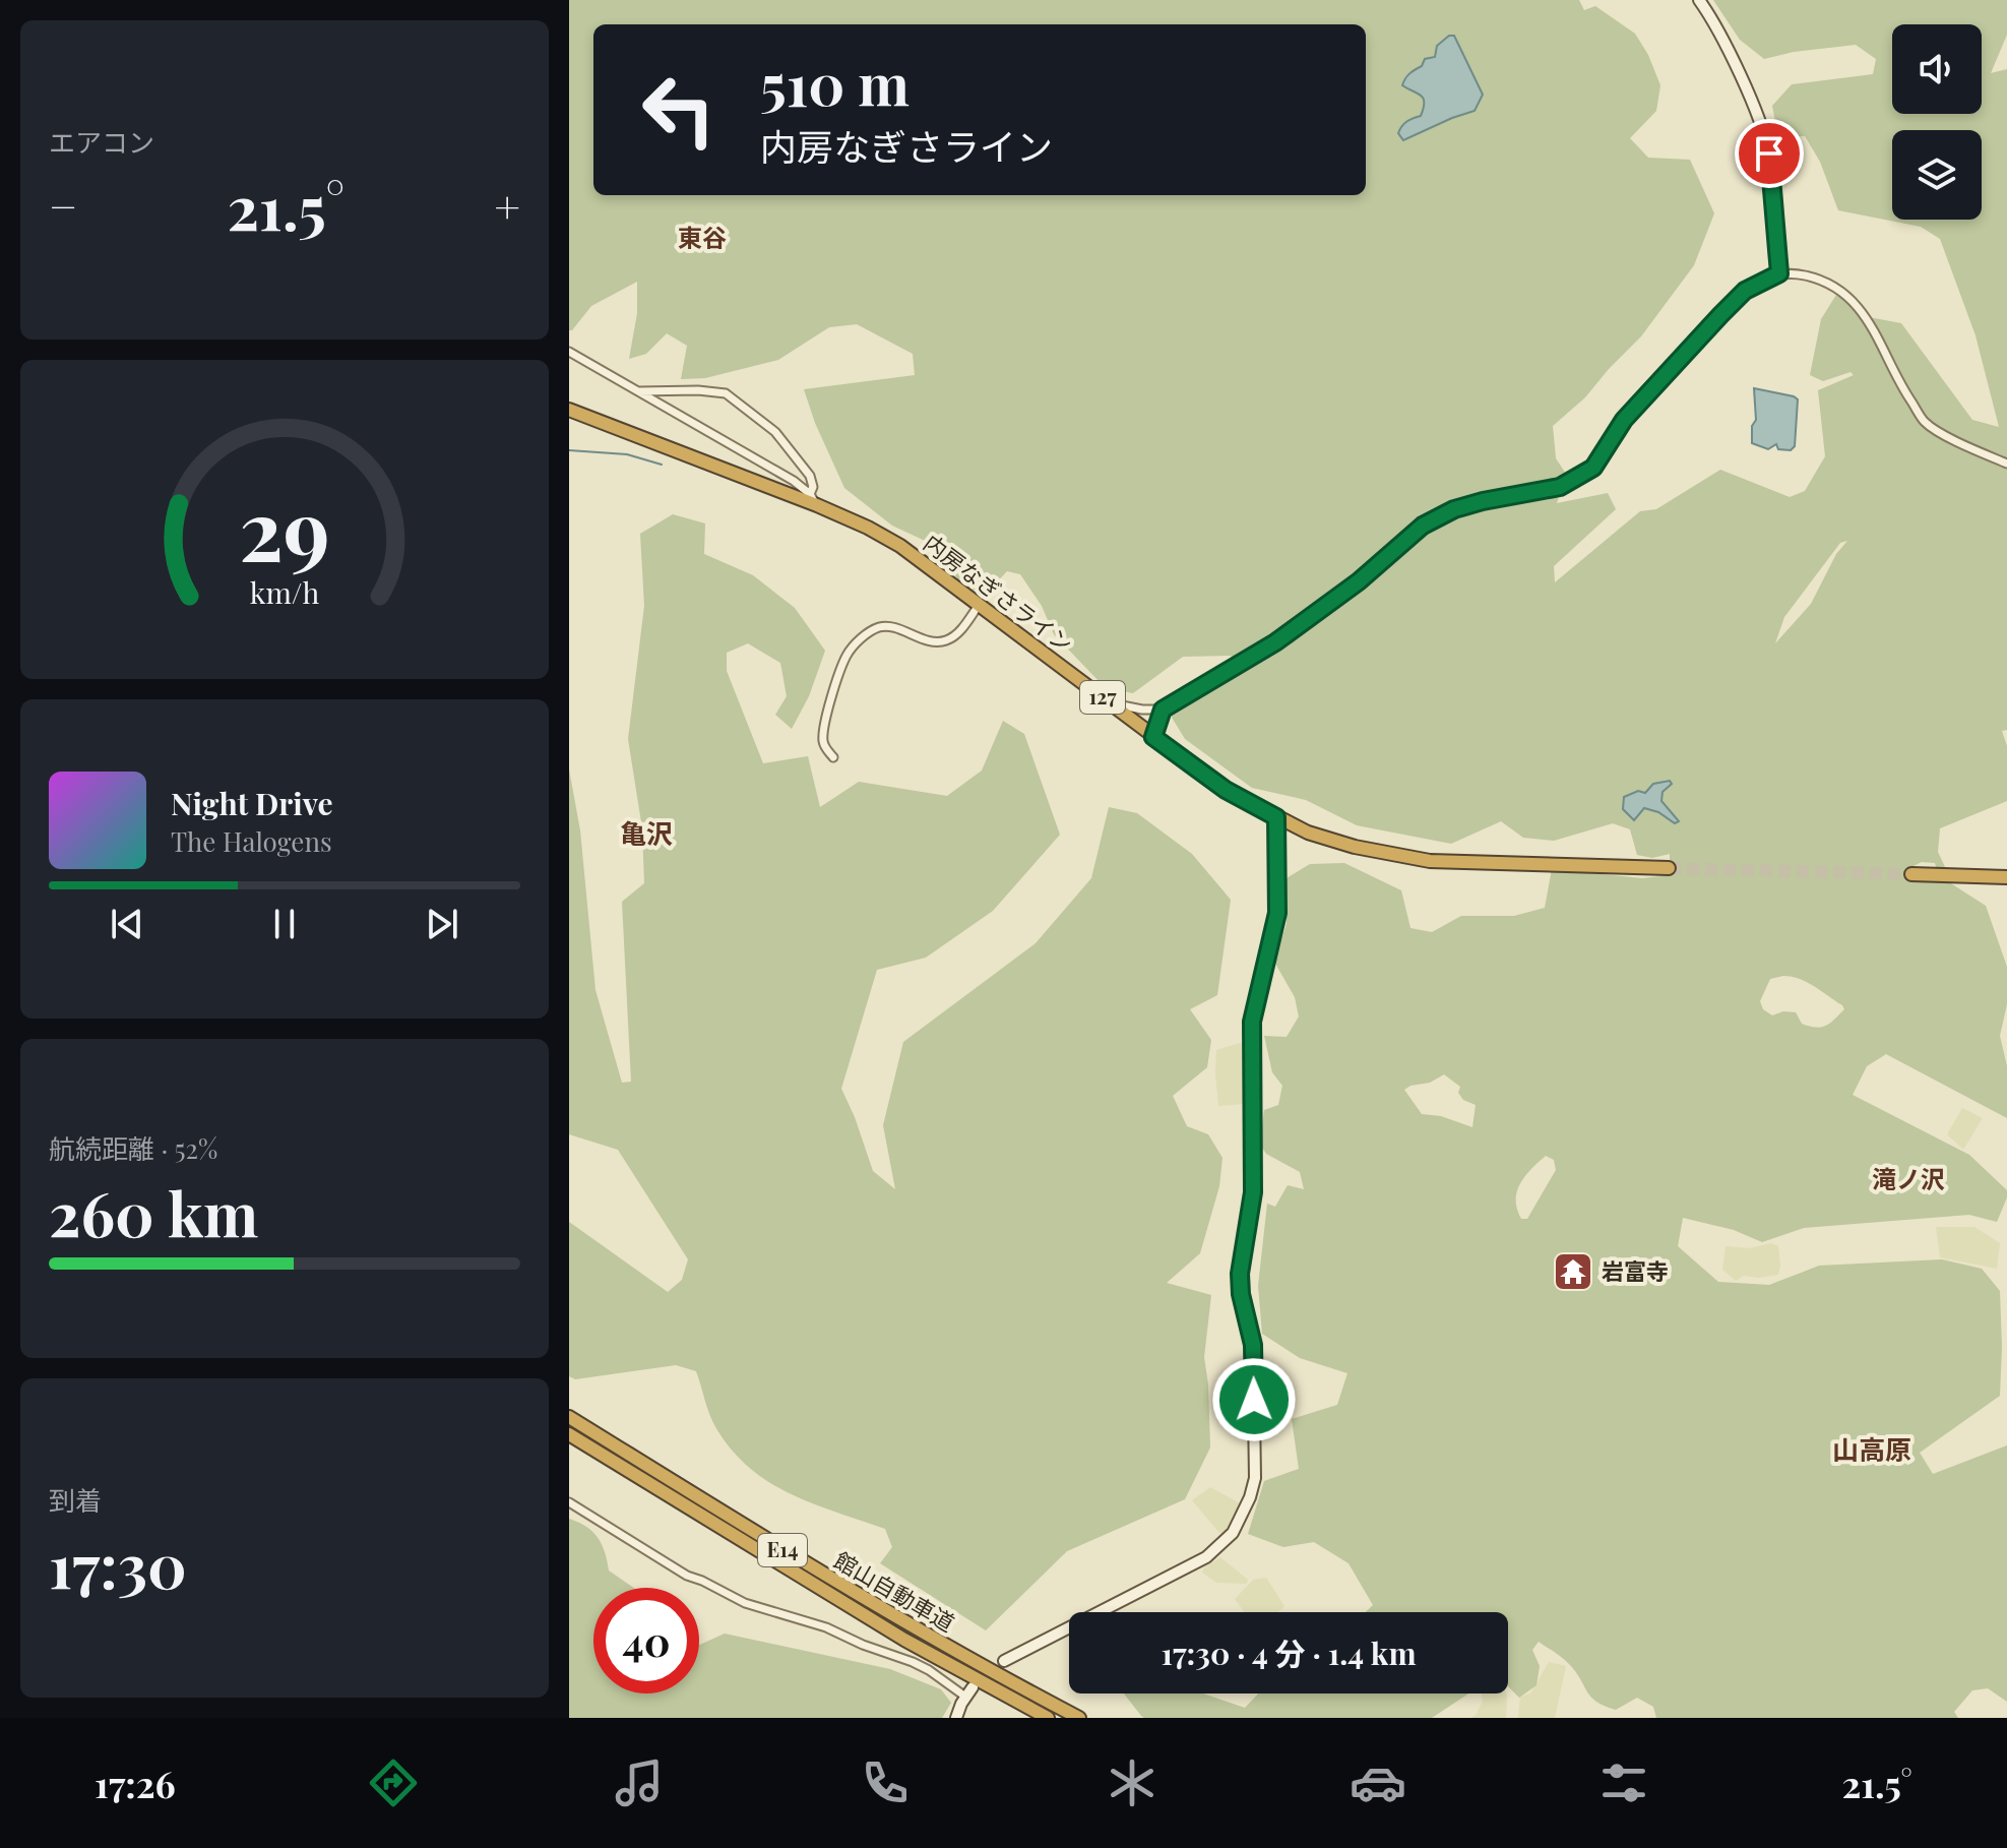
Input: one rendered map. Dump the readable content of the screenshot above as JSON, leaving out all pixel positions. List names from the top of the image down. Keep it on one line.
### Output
{"streets":{"highway":["内房なぎさライン","127","E14","館山自動車道"]},"districts":["東谷","亀沢","滝ノ沢","山高原"],"places":{"temple":["岩富寺"]},"page":{"tile":["エアコン",["航続距離 · 52%","260 km"],["到着","17:30"]],"turn":["510 m","内房なぎさライン"],"heat":["−","21.5°","+"],"song":["Night Drive","The Halogens"],"limit":"40","trip":"17:30 · 4 分 · 1.4 km","tabs":["17:26","21.5°"],"gauge":["29","km/h"]}}
